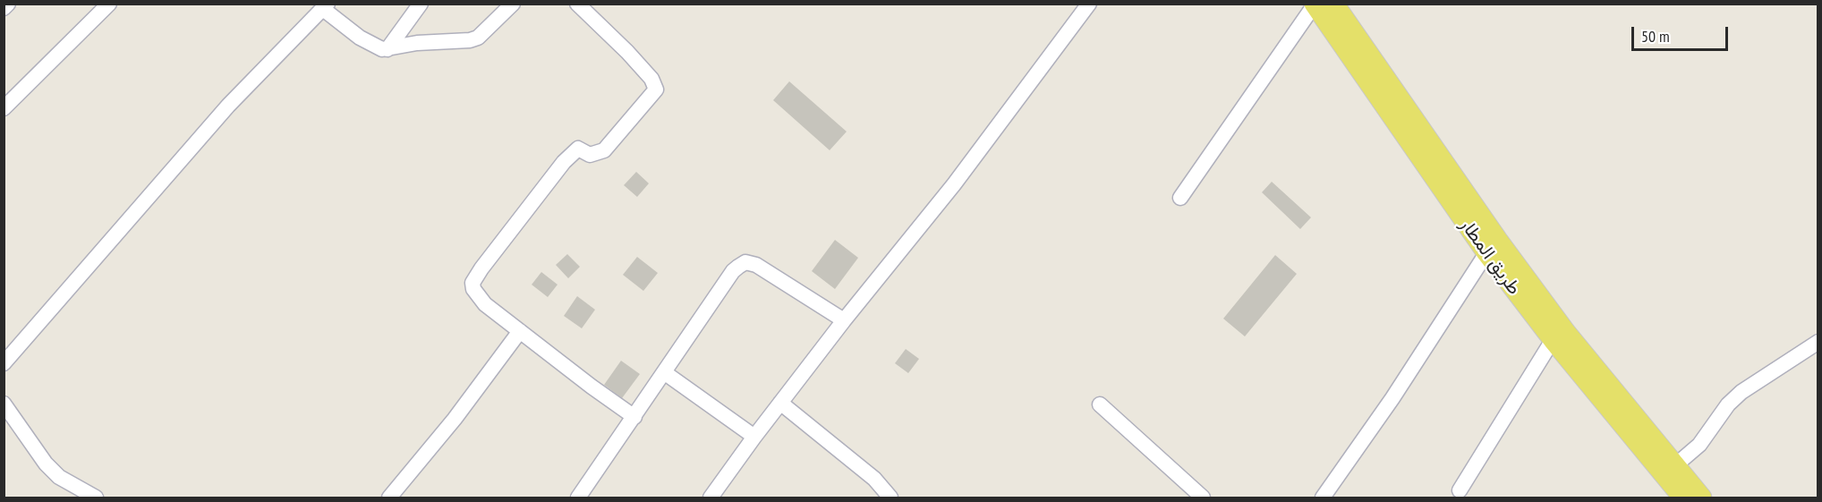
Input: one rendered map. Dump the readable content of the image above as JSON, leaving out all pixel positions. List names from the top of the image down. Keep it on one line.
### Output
{"streets":{"main road":["طريق المطار"]},"scale_bar":"50 m"}
